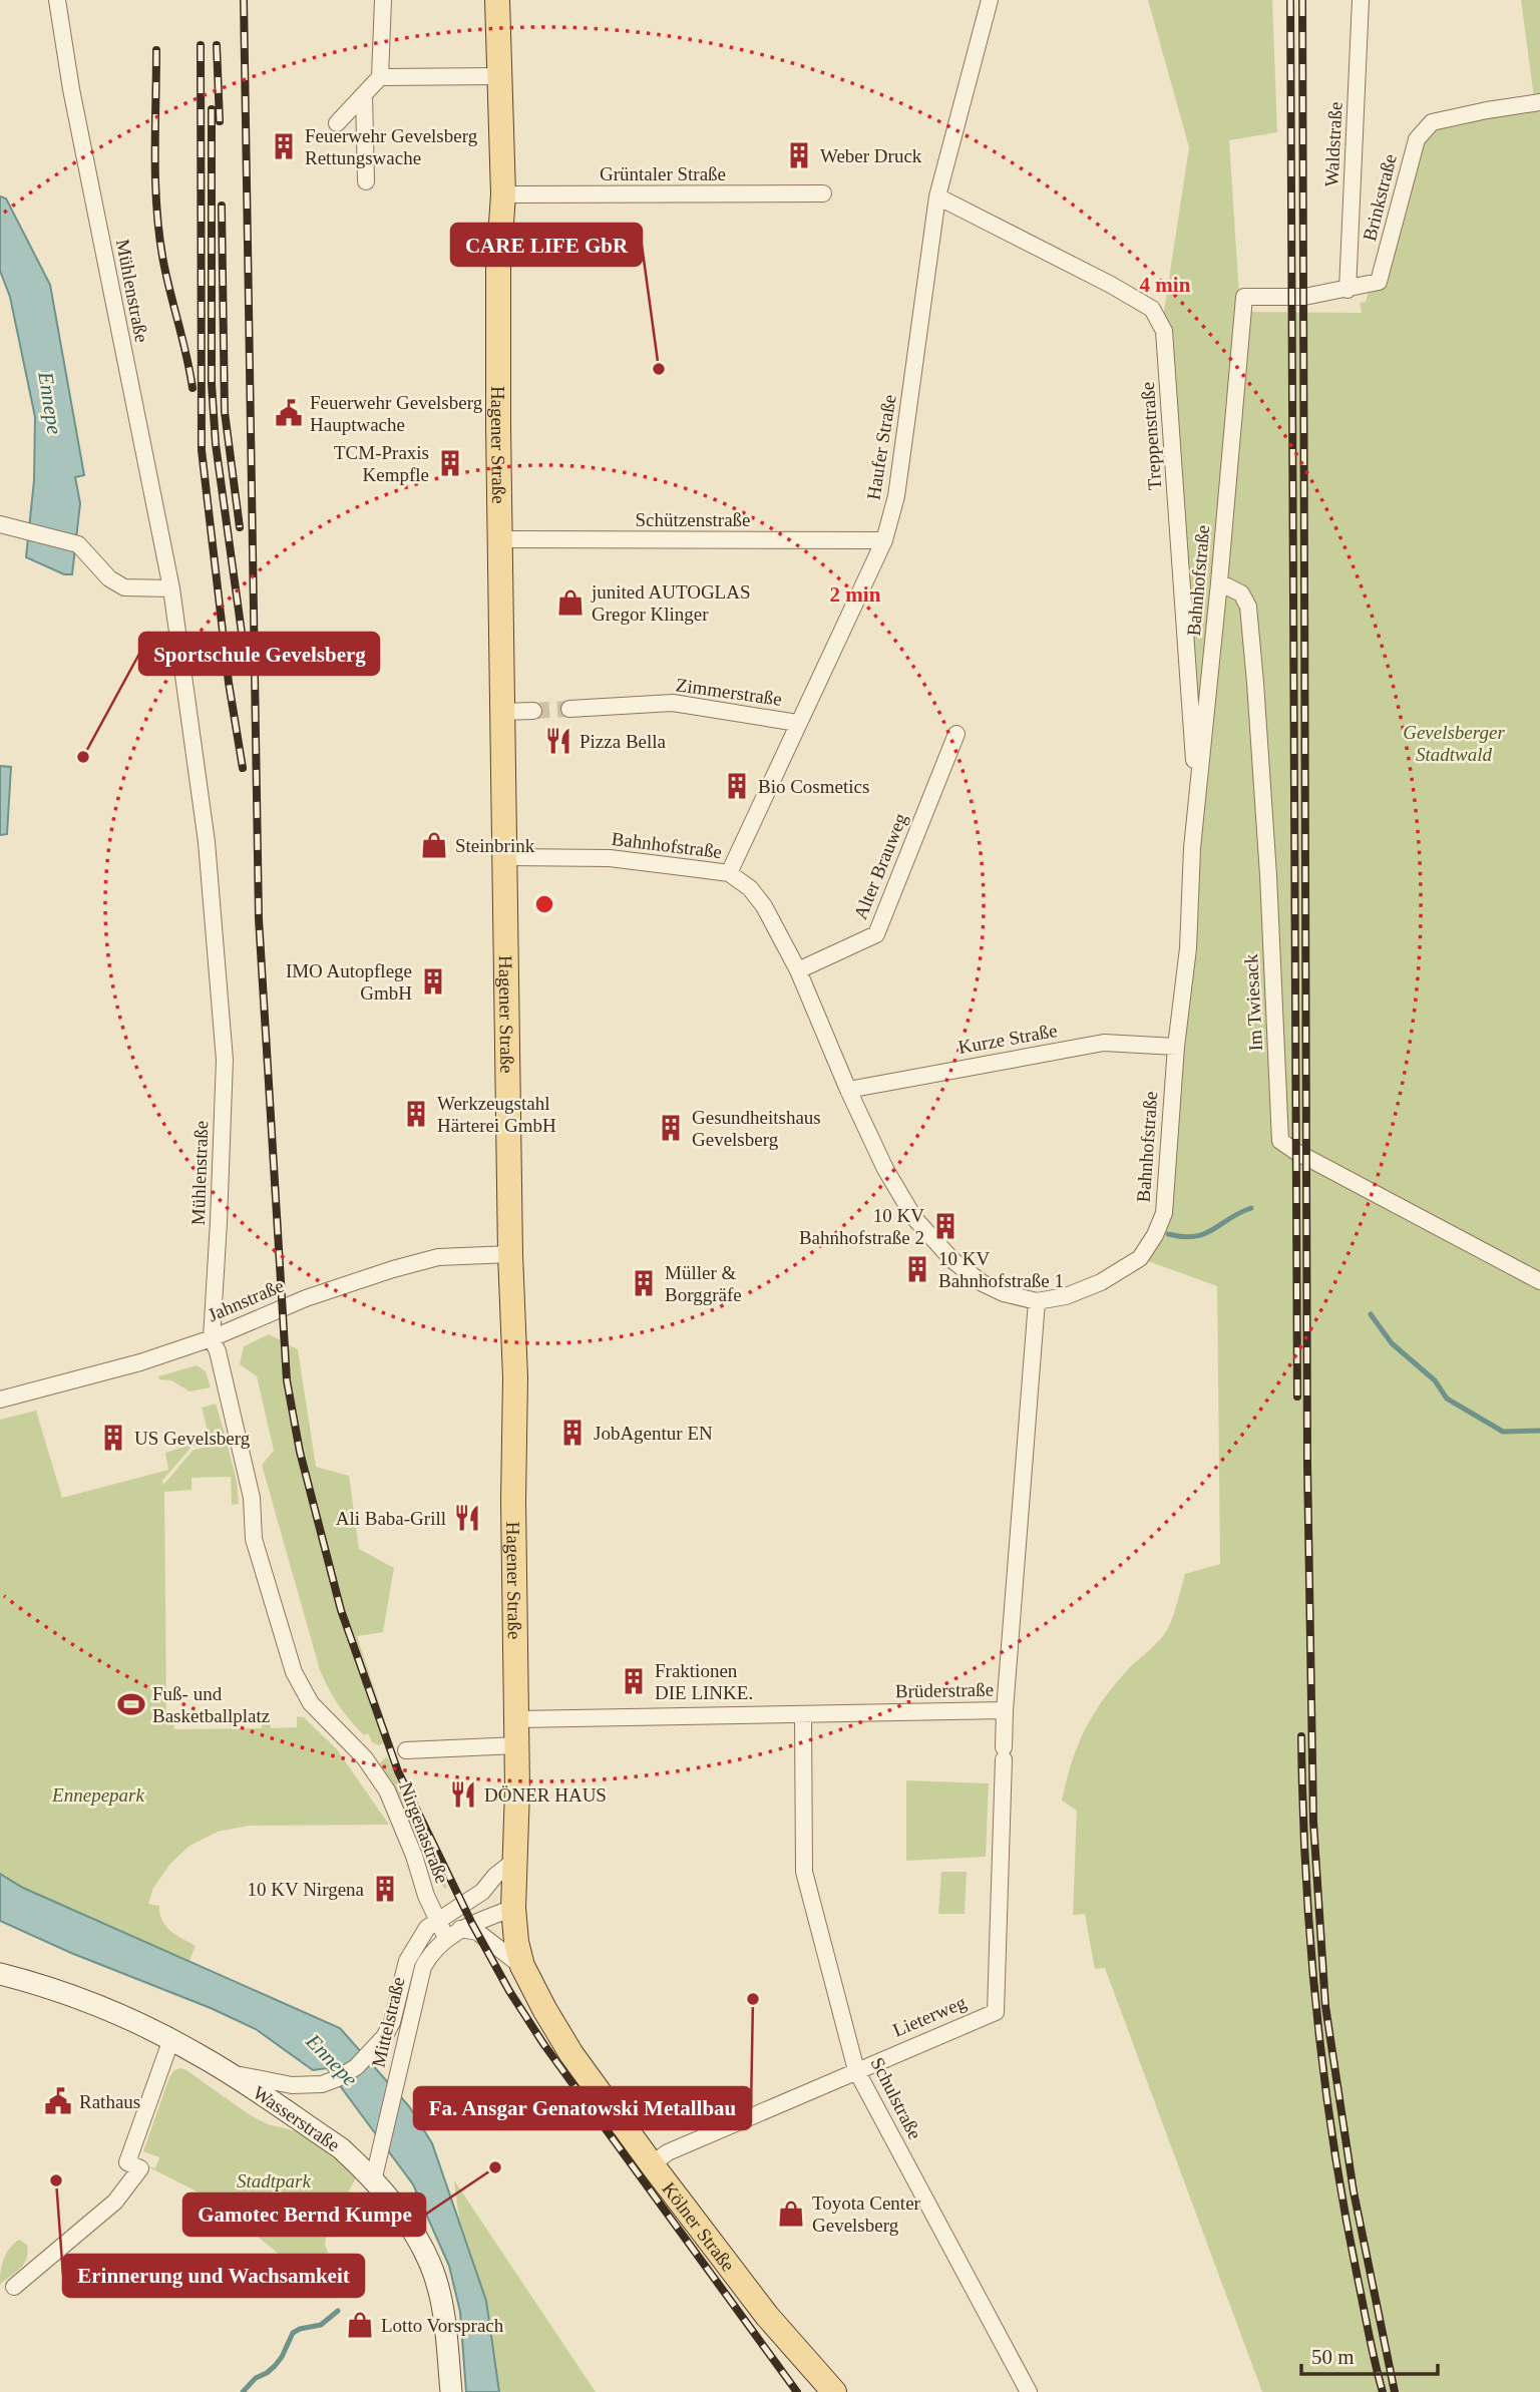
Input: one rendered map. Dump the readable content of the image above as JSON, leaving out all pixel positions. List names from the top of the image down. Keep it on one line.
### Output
{"streets":{"main road":["Hagener Straße","Wasserstraße","Kölner Straße"],"street":["Waldstraße","Grüntaler Straße","Brinkstraße","Mühlenstraße","Treppenstraße","Haufer Straße","Schützenstraße","Bahnhofstraße","Zimmerstraße","Alter Brauweg","Im Twiesack","Kurze Straße","Jahnstraße","Brüderstraße","Nirgenastraße","Lieterweg","Mittelstraße","Schulstraße"]},"crossings":[["Waldstraße","Brinkstraße"],["Waldstraße","Bahnhofstraße"],["Grüntaler Straße","Hagener Straße"],["Brinkstraße","Bahnhofstraße"],["Mühlenstraße","Jahnstraße"],["Mühlenstraße","Nirgenastraße"],["Treppenstraße","Haufer Straße"],["Treppenstraße","Bahnhofstraße"],["Hagener Straße","Schützenstraße"],["Hagener Straße","Bahnhofstraße"],["Hagener Straße","Jahnstraße"],["Hagener Straße","Brüderstraße"],["Hagener Straße","Mittelstraße"],["Hagener Straße","Kölner Straße"],["Haufer Straße","Schützenstraße"],["Haufer Straße","Bahnhofstraße"],["Haufer Straße","Zimmerstraße"],["Bahnhofstraße","Alter Brauweg"],["Bahnhofstraße","Im Twiesack"],["Bahnhofstraße","Kurze Straße"],["Bahnhofstraße","Brüderstraße"],["Brüderstraße","Lieterweg"],["Brüderstraße","Schulstraße"],["Nirgenastraße","Mittelstraße"],["Lieterweg","Schulstraße"],["Lieterweg","Kölner Straße"],["Mittelstraße","Wasserstraße"]],"water":["Ennepe"],"parks":["Gevelsberger Stadtwald","Ennepepark","Stadtpark"],"places":{"building":["Feuerwehr Gevelsberg Rettungswache","Weber Druck","TCM-Praxis Kempfle","Bio Cosmetics","IMO Autopflege GmbH","Werkzeugstahl Härterei GmbH","Gesundheitshaus Gevelsberg","10 KV Bahnhofstraße 2","10 KV Bahnhofstraße 1","Müller & Borggräfe","JobAgentur EN","US Gevelsberg","Fraktionen DIE LINKE.","10 KV Nirgena"],"other":["CARE LIFE GbR","Sportschule Gevelsberg","Fa. Ansgar Genatowski Metallbau","Gamotec Bernd Kumpe","Erinnerung und Wachsamkeit"],"public building":["Feuerwehr Gevelsberg Hauptwache","Rathaus"],"shop":["junited AUTOGLAS Gregor Klinger","Steinbrink","Toyota Center Gevelsberg","Lotto Vorsprach"],"restaurant":["Pizza Bella","Ali Baba-Grill","DÖNER HAUS"],"sports":["Fuß- und Basketballplatz"]},"scale_bar":"50 m","rings":["4 min","2 min"]}
